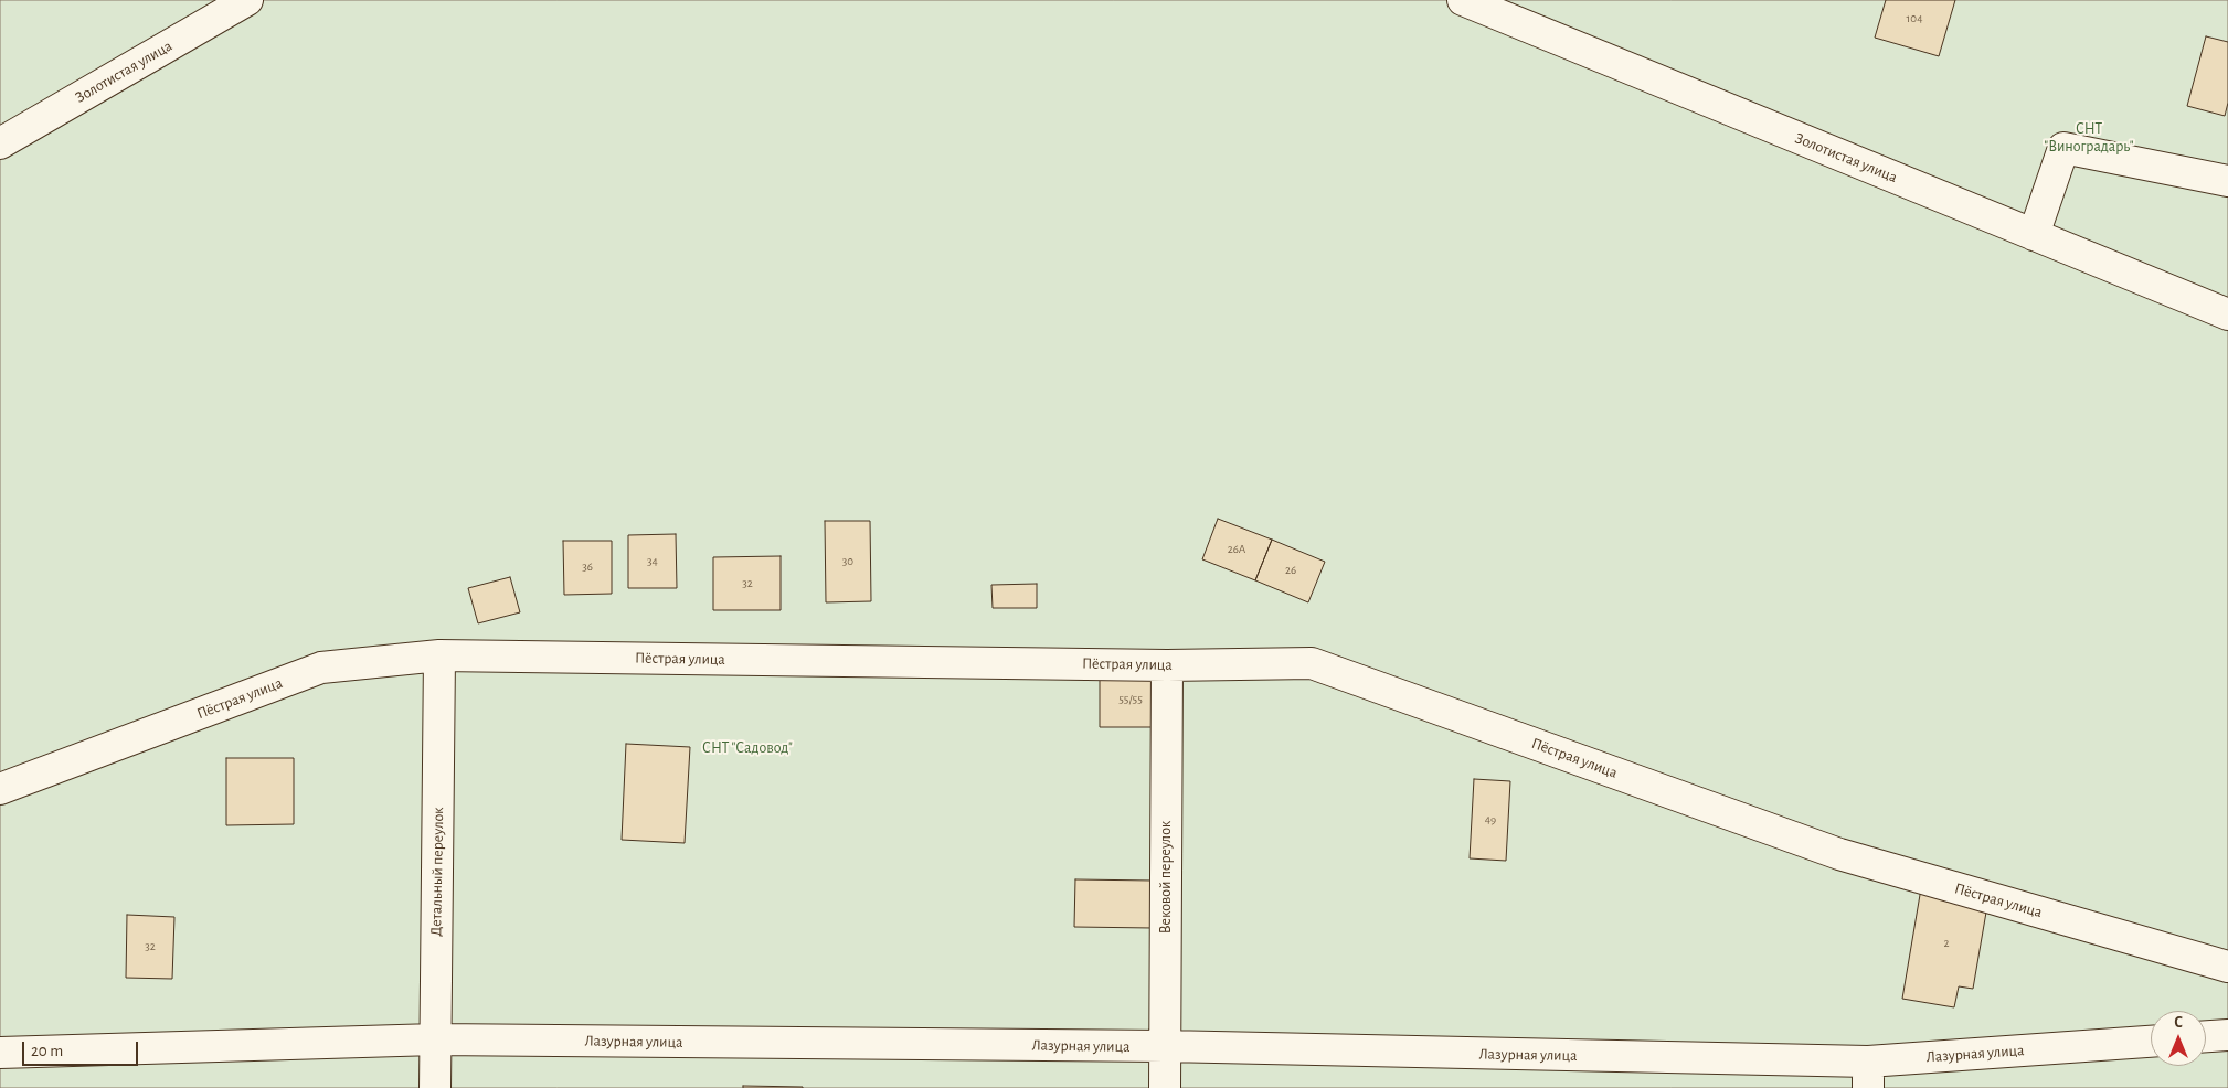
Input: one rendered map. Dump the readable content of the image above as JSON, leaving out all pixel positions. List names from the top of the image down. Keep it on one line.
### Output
{"streets":{"street":["Золотистая улица","Пёстрая улица","Детальный переулок","Вековой переулок","Лазурная улица"]},"crossings":[["Пёстрая улица","Детальный переулок"],["Пёстрая улица","Вековой переулок"],["Детальный переулок","Лазурная улица"],["Вековой переулок","Лазурная улица"]],"parks":["СНТ \"Виноградарь\"","СНТ \"Садовод\""],"house_numbers":["104","26А","34","30","36","26","32","55/55","49","2","32"],"scale_bar":"20 m","north":"top"}
